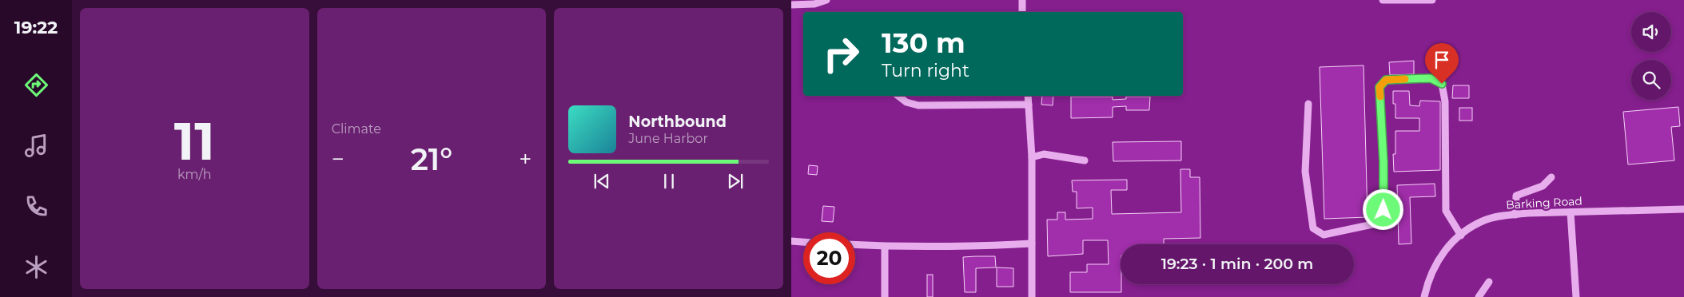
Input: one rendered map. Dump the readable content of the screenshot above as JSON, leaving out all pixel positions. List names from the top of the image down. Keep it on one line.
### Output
{"streets":{"street":["Barking Road"]},"page":{"tabs":"19:22","tile":[["11","km/h"],"Climate"],"turn":["130 m","Turn right"],"song":["Northbound","June Harbor"],"heat":["−","21°","+"],"limit":"20","trip":"19:23 · 1 min · 200 m"}}
